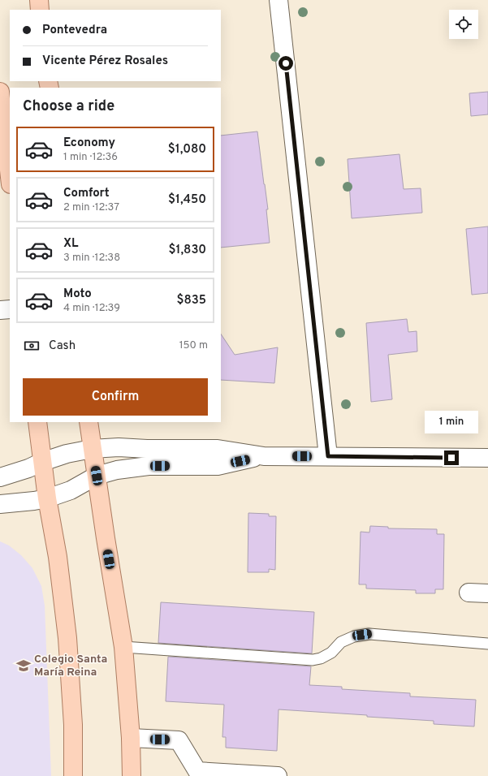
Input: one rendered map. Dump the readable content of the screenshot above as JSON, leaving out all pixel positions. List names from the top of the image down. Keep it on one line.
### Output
{"places":{"school or university":["Colegio Santa María Reina"]},"page":{"banner":["Pontevedra","Vicente Pérez Rosales"],"heading":"Choose a ride","list":[{"name":"Economy","note":"1 min · 12:36","value":"$1,080"},{"name":"Comfort","note":"2 min · 12:37","value":"$1,450"},{"name":"XL","note":"3 min · 12:38","value":"$1,830"},{"name":"Moto","note":"4 min · 12:39","value":"$835"}],"pay":["Cash","150 m"],"buttons":"Confirm","bubble":"1 min"}}
